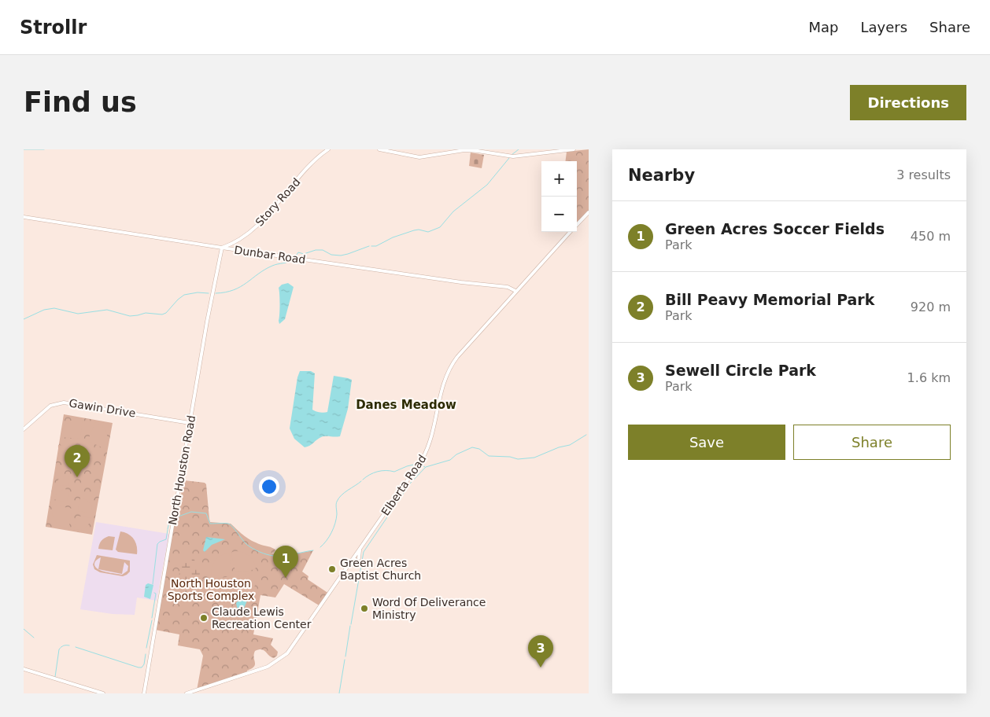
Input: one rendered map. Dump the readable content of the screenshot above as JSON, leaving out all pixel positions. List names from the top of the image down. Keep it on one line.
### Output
{"streets":{"street":["Story Road","Dunbar Road","Gawin Drive","North Houston Road","Elberta Road"]},"crossings":[["Story Road","Dunbar Road"],["Story Road","North Houston Road"],["Dunbar Road","North Houston Road"],["Dunbar Road","Elberta Road"],["Gawin Drive","North Houston Road"]],"districts":["Danes Meadow"],"parks":["North Houston Sports Complex"],"places":["Green Acres Baptist Church","Word Of Deliverance Ministry","Claude Lewis Recreation Center"],"page":{"header":"Strollr","nav":["Map","Layers","Share"],"buttons":["Directions",["Save","Share"]],"title":"Find us","heading":["Nearby","3 results"],"map_buttons":["+","−"],"list":[{"mark":"1","name":"Green Acres Soccer Fields","note":"Park","value":"450 m"},{"mark":"2","name":"Bill Peavy Memorial Park","note":"Park","value":"920 m"},{"mark":"3","name":"Sewell Circle Park","note":"Park","value":"1.6 km"}],"pins":["2","1","3"]}}
